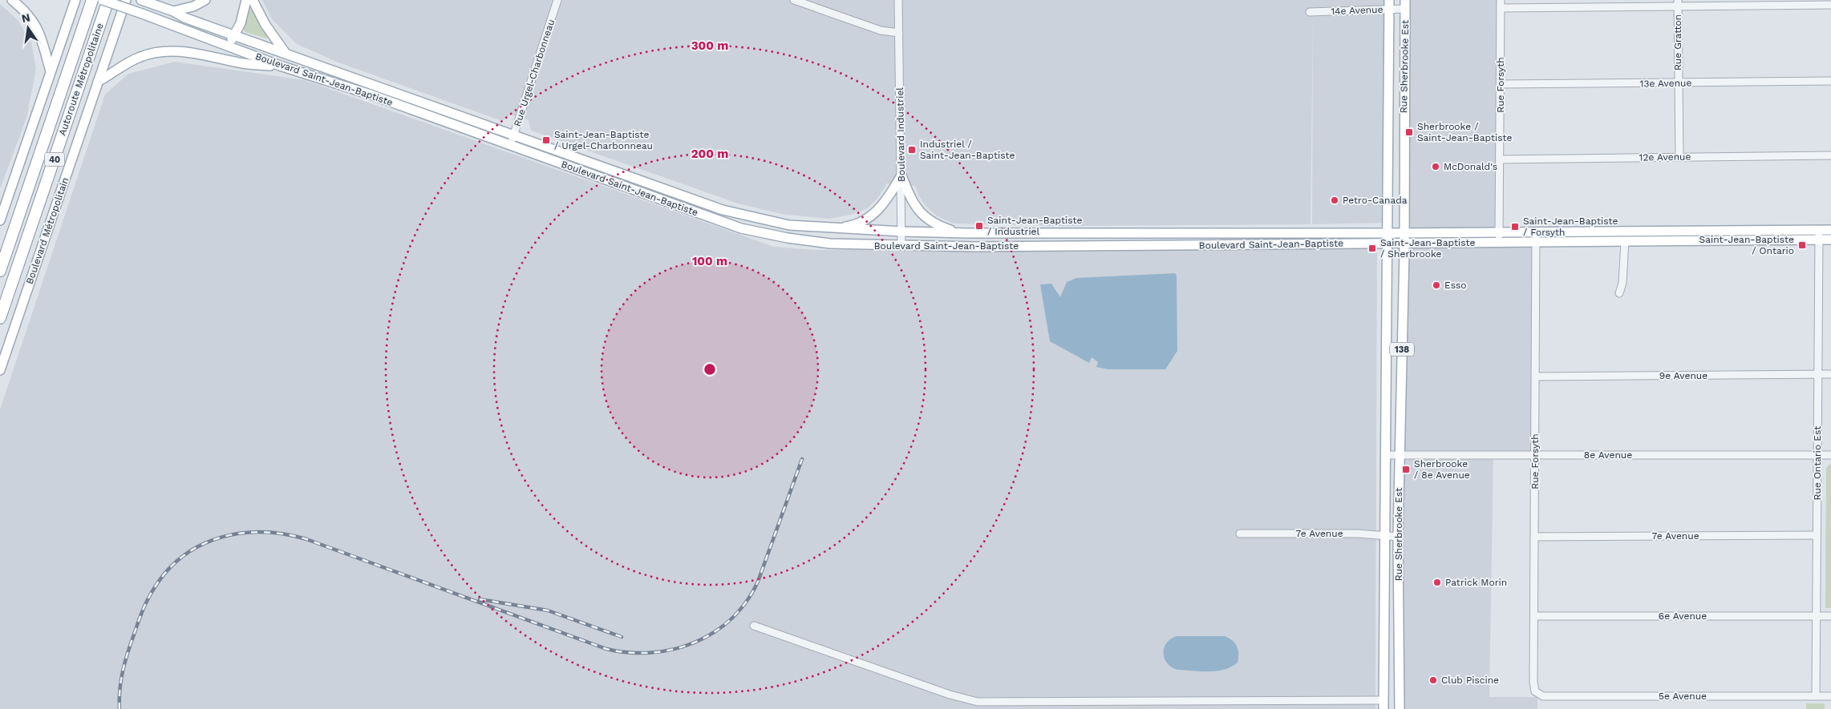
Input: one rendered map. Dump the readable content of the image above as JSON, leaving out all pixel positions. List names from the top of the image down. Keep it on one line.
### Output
{"streets":{"highway":["Autoroute Métropolitaine","40"],"main road":["Rue Sherbrooke Est","Boulevard Saint-Jean-Baptiste","Boulevard Métropolitain","138"],"street":["14e Avenue","Rue Gratton","Rue Urgel-Charbonneau","13e Avenue","Rue Forsyth","Boulevard Industriel","12e Avenue","9e Avenue","8e Avenue","Rue Ontario Est","7e Avenue","6e Avenue","5e Avenue"]},"crossings":[["14e Avenue","Rue Sherbrooke Est"],["Rue Gratton","13e Avenue"],["Rue Gratton","12e Avenue"],["Rue Sherbrooke Est","Boulevard Saint-Jean-Baptiste"],["Rue Sherbrooke Est","8e Avenue"],["Rue Sherbrooke Est","7e Avenue"],["Rue Urgel-Charbonneau","Boulevard Saint-Jean-Baptiste"],["Boulevard Saint-Jean-Baptiste","Rue Forsyth"],["Boulevard Saint-Jean-Baptiste","Boulevard Industriel"],["Boulevard Saint-Jean-Baptiste","Rue Ontario Est"],["13e Avenue","Rue Forsyth"],["Rue Forsyth","12e Avenue"],["Rue Forsyth","9e Avenue"],["Rue Forsyth","8e Avenue"],["Rue Forsyth","7e Avenue"],["Rue Forsyth","6e Avenue"],["Rue Forsyth","5e Avenue"],["9e Avenue","Rue Ontario Est"],["8e Avenue","Rue Ontario Est"],["Rue Ontario Est","7e Avenue"],["Rue Ontario Est","6e Avenue"],["Rue Ontario Est","5e Avenue"]],"places":{"transit":["Sherbrooke / Saint-Jean-Baptiste","Saint-Jean-Baptiste / Urgel-Charbonneau","Industriel / Saint-Jean-Baptiste","Saint-Jean-Baptiste / Industriel","Saint-Jean-Baptiste / Forsyth","Saint-Jean-Baptiste / Ontario","Saint-Jean-Baptiste / Sherbrooke","Sherbrooke / 8e Avenue"],"other":["McDonald's","Petro-Canada","Esso","Patrick Morin","Club Piscine"]},"north":"top","rings":["300 m","200 m","100 m"]}
